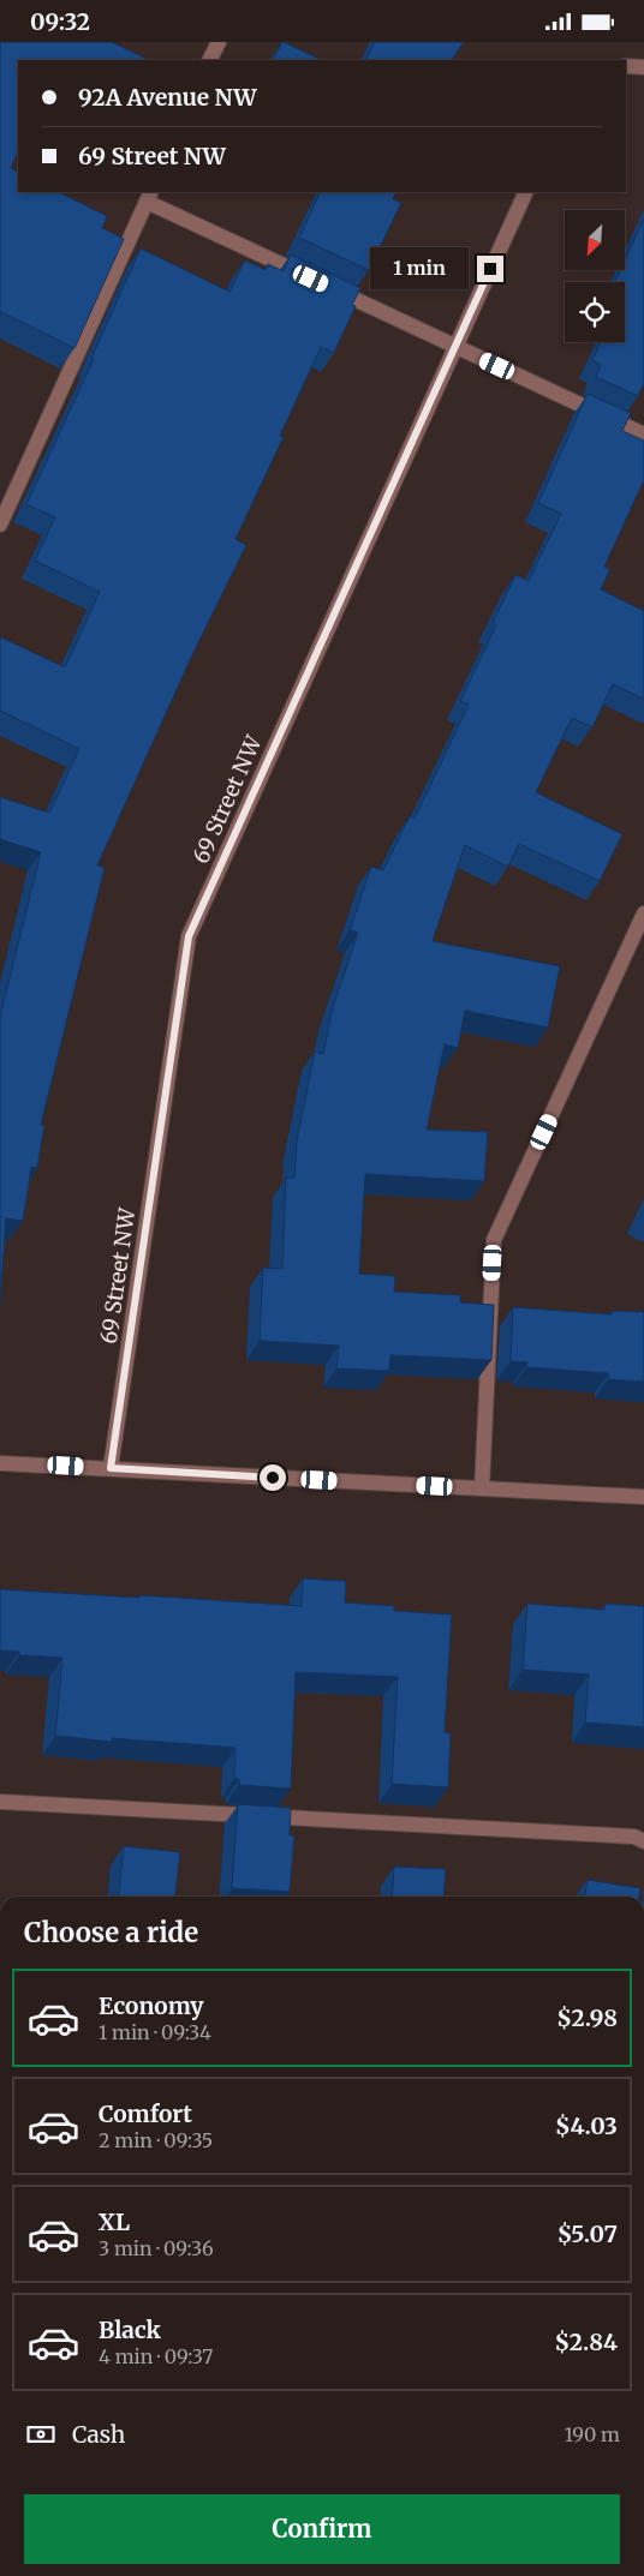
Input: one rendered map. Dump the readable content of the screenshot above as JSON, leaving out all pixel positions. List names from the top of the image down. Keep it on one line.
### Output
{"streets":{"street":["69 Street NW"]},"north":"bottom left","page":{"status":"09:32","banner":["92A Avenue NW","69 Street NW"],"bubble":"1 min","heading":"Choose a ride","list":[{"name":"Economy","note":"1 min · 09:34","value":"$2.98"},{"name":"Comfort","note":"2 min · 09:35","value":"$4.03"},{"name":"XL","note":"3 min · 09:36","value":"$5.07"},{"name":"Black","note":"4 min · 09:37","value":"$2.84"}],"pay":["Cash","190 m"],"buttons":"Confirm"}}
